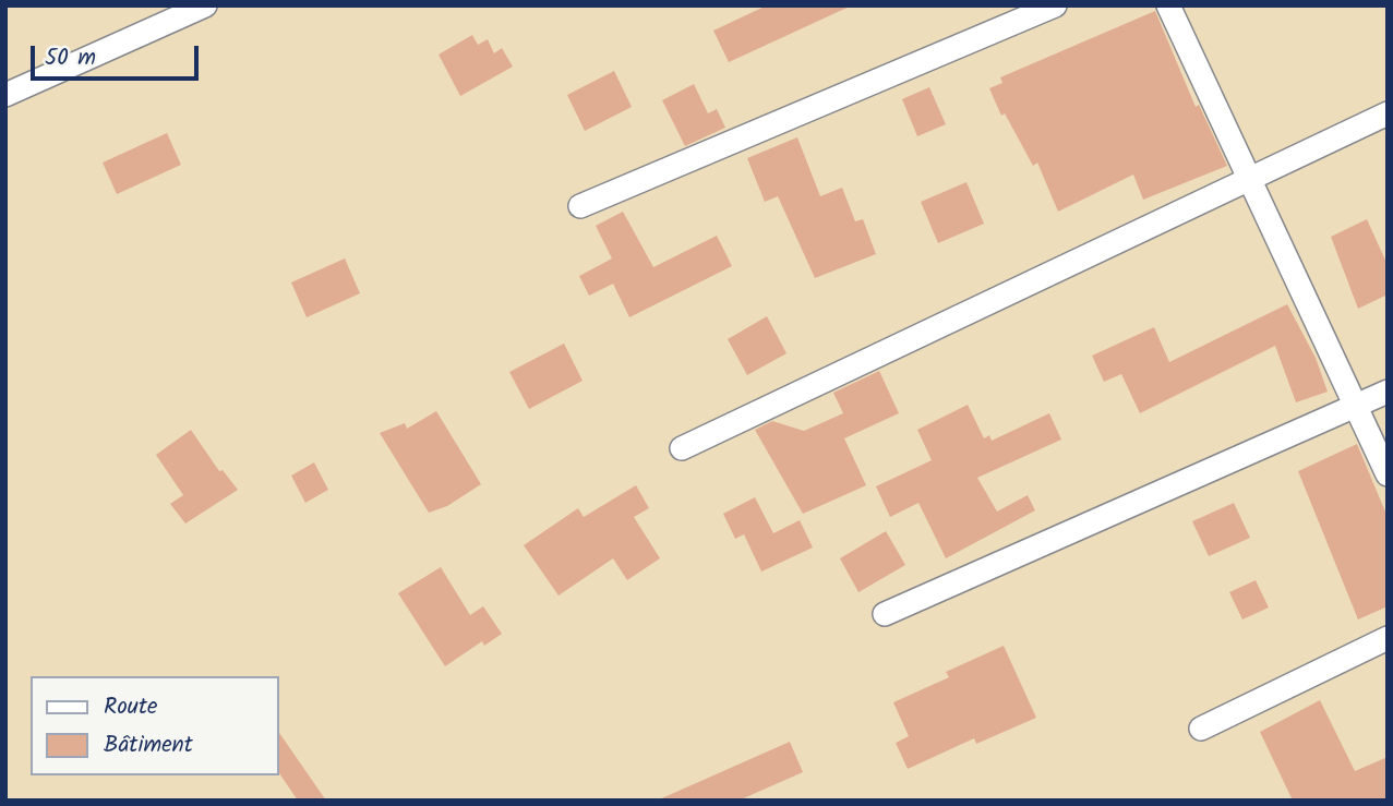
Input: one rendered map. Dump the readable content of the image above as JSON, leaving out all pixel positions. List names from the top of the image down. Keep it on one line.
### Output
{"legend":["Route","Bâtiment"],"scale_bar":"50 m"}
